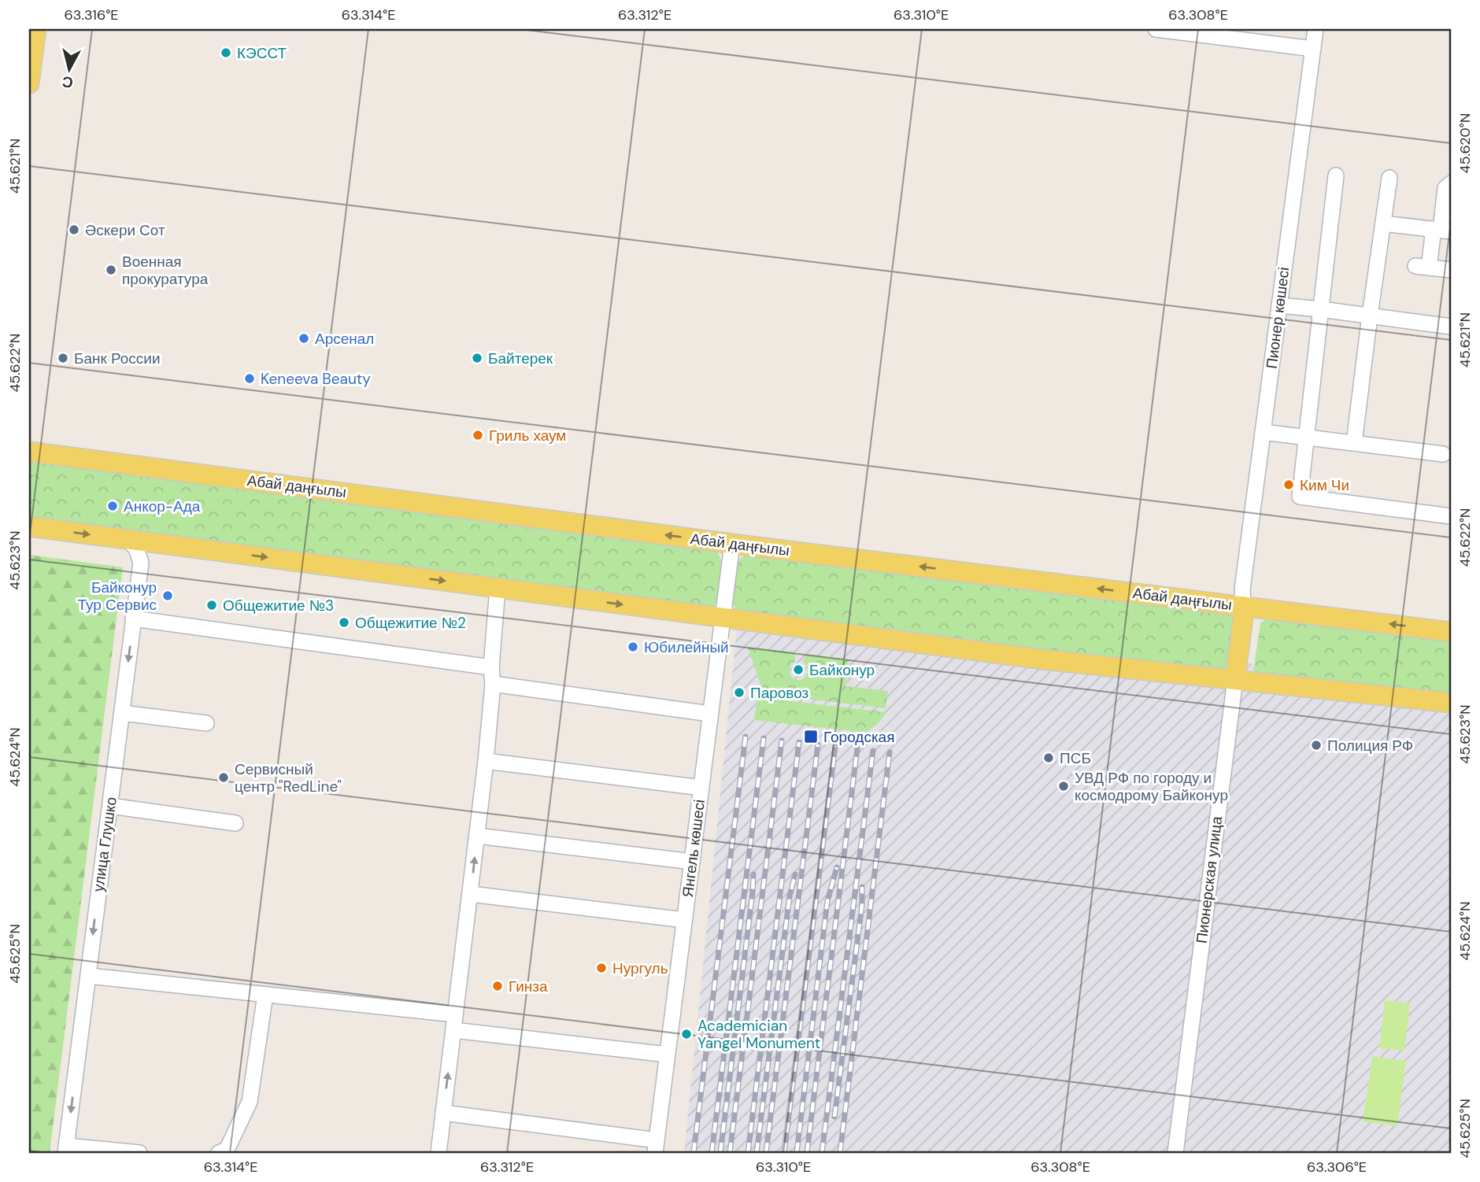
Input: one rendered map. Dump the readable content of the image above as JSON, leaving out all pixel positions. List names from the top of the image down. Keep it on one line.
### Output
{"streets":{"main road":["Абай даңғылы","Пионерская улица"],"street":["Пионер көшесі","улица Глушко","Янгель көшесі"]},"crossings":[["Пионер көшесі","Абай даңғылы"],["Пионер көшесі","Пионерская улица"],["Абай даңғылы","Янгель көшесі"],["Абай даңғылы","Пионерская улица"]],"one_way":["улица Глушко"],"places":{"other":["КЭССТ","Әскери Сот","Военная прокуратура","Арсенал","Банк России","Байтерек","Keneeva Beauty","Гриль хаум","Ким Чи","Анкор-Ада","Байконур Тур Сервис","Общежитие №3","Общежитие №2","Юбилейный","Байконур","Паровоз","Полиция РФ","ПСБ","Сервисный центр \"RedLine\"","УВД РФ по городу и космодрому Байконур","Нургуль","Гинза","Academician Yangel Monument"],"transit":["Городская"]},"north":"bottom","coordinates":["63.316°E","63.314°E","63.312°E","63.310°E","63.308°E","45.620°N","45.621°N","45.622°N","45.623°N","45.624°N","45.625°N","63.306°E"]}
